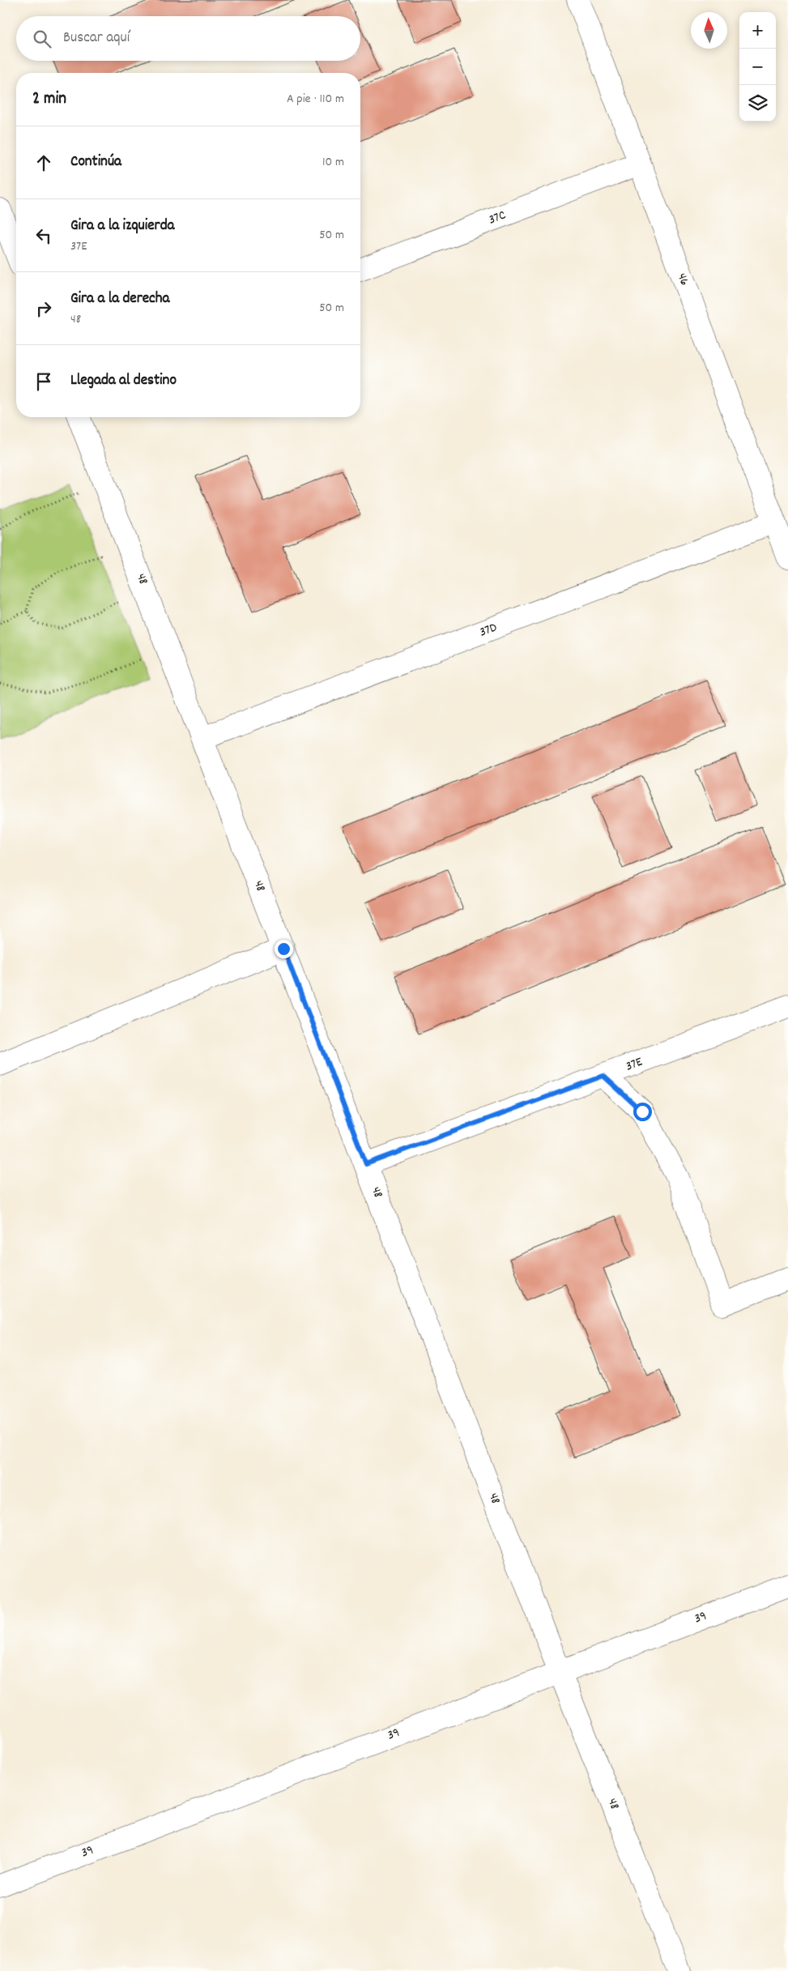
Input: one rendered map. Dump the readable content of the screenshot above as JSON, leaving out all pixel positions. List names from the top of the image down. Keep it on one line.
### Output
{"streets":{"street":["37C","46","48","37D","37E","39"]},"crossings":[["37C","46"],["46","37D"],["48","37D"],["48","37E"],["48","39"]],"north":"top","page":{"map_buttons":["+","−"],"search":"Buscar aquí","heading":["2 min","A pie · 110 m"],"list":[["Continúa","10 m"],["Gira a la izquierda","37E","50 m"],["Gira a la derecha","48","50 m"],"Llegada al destino"]}}
